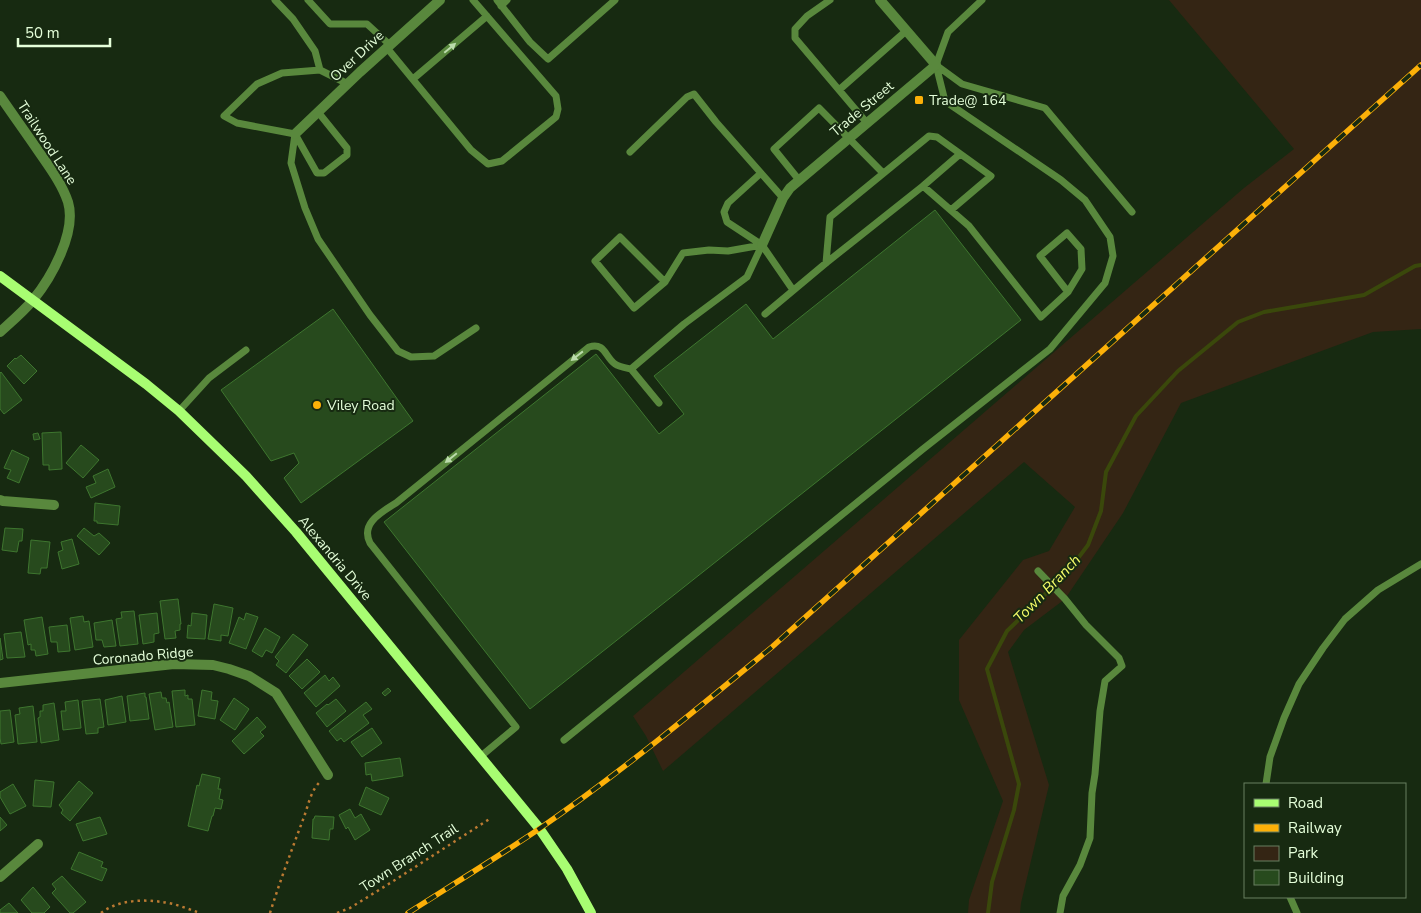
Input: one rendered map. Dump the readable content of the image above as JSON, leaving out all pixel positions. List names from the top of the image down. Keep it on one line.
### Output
{"streets":{"street":["Over Drive","Trade Street","Trailwood Lane","Alexandria Drive","Coronado Ridge"],"path":["Town Branch Trail"]},"crossings":[["Trailwood Lane","Alexandria Drive"]],"water":["Town Branch"],"places":{"transit":["Trade@ 164"],"other":["Viley Road"]},"legend":["Road","Railway","Park","Building"],"scale_bar":"50 m"}
